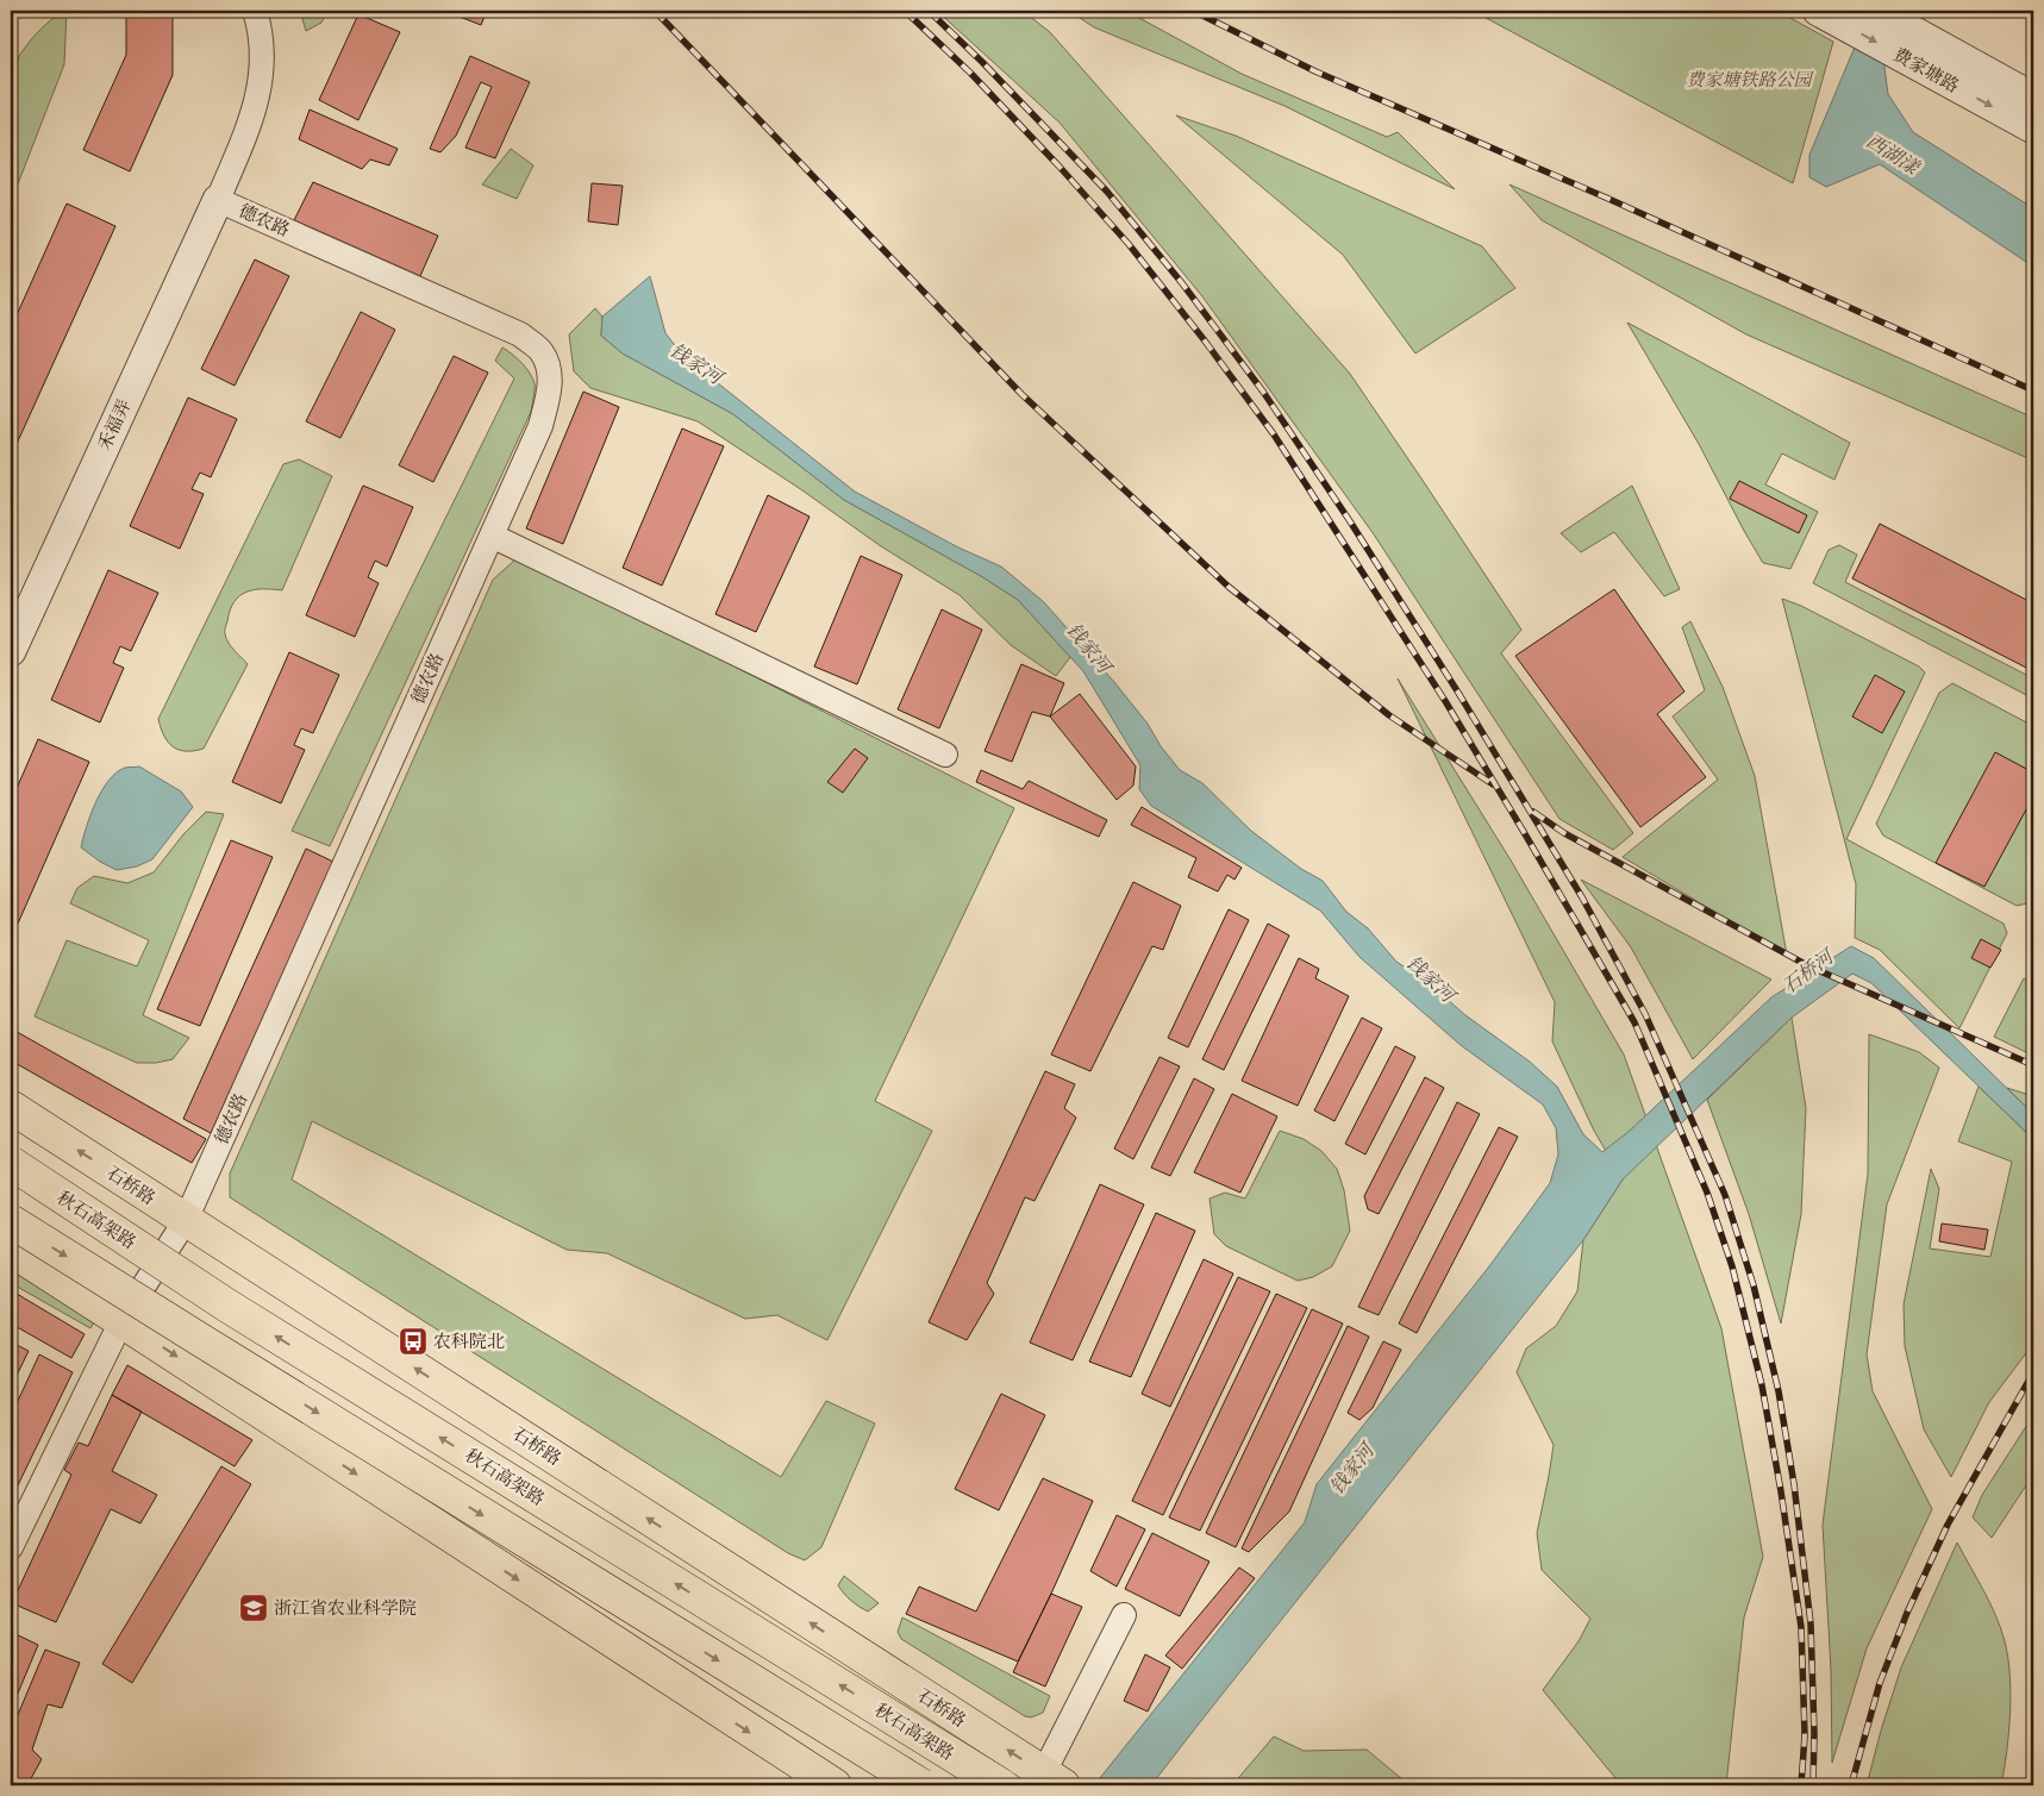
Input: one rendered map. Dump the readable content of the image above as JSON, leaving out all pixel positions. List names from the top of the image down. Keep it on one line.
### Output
{"streets":{"main road":["石桥路","秋石高架路"],"street":["费家塘路","德农路","禾福弄"]},"crossings":[["德农路","禾福弄"],["德农路","石桥路"]],"water":["西湖漾","钱家河","石桥河"],"parks":["费家塘铁路公园"],"places":{"bus stop":["农科院北"],"school or university":["浙江省农业科学院"]}}
